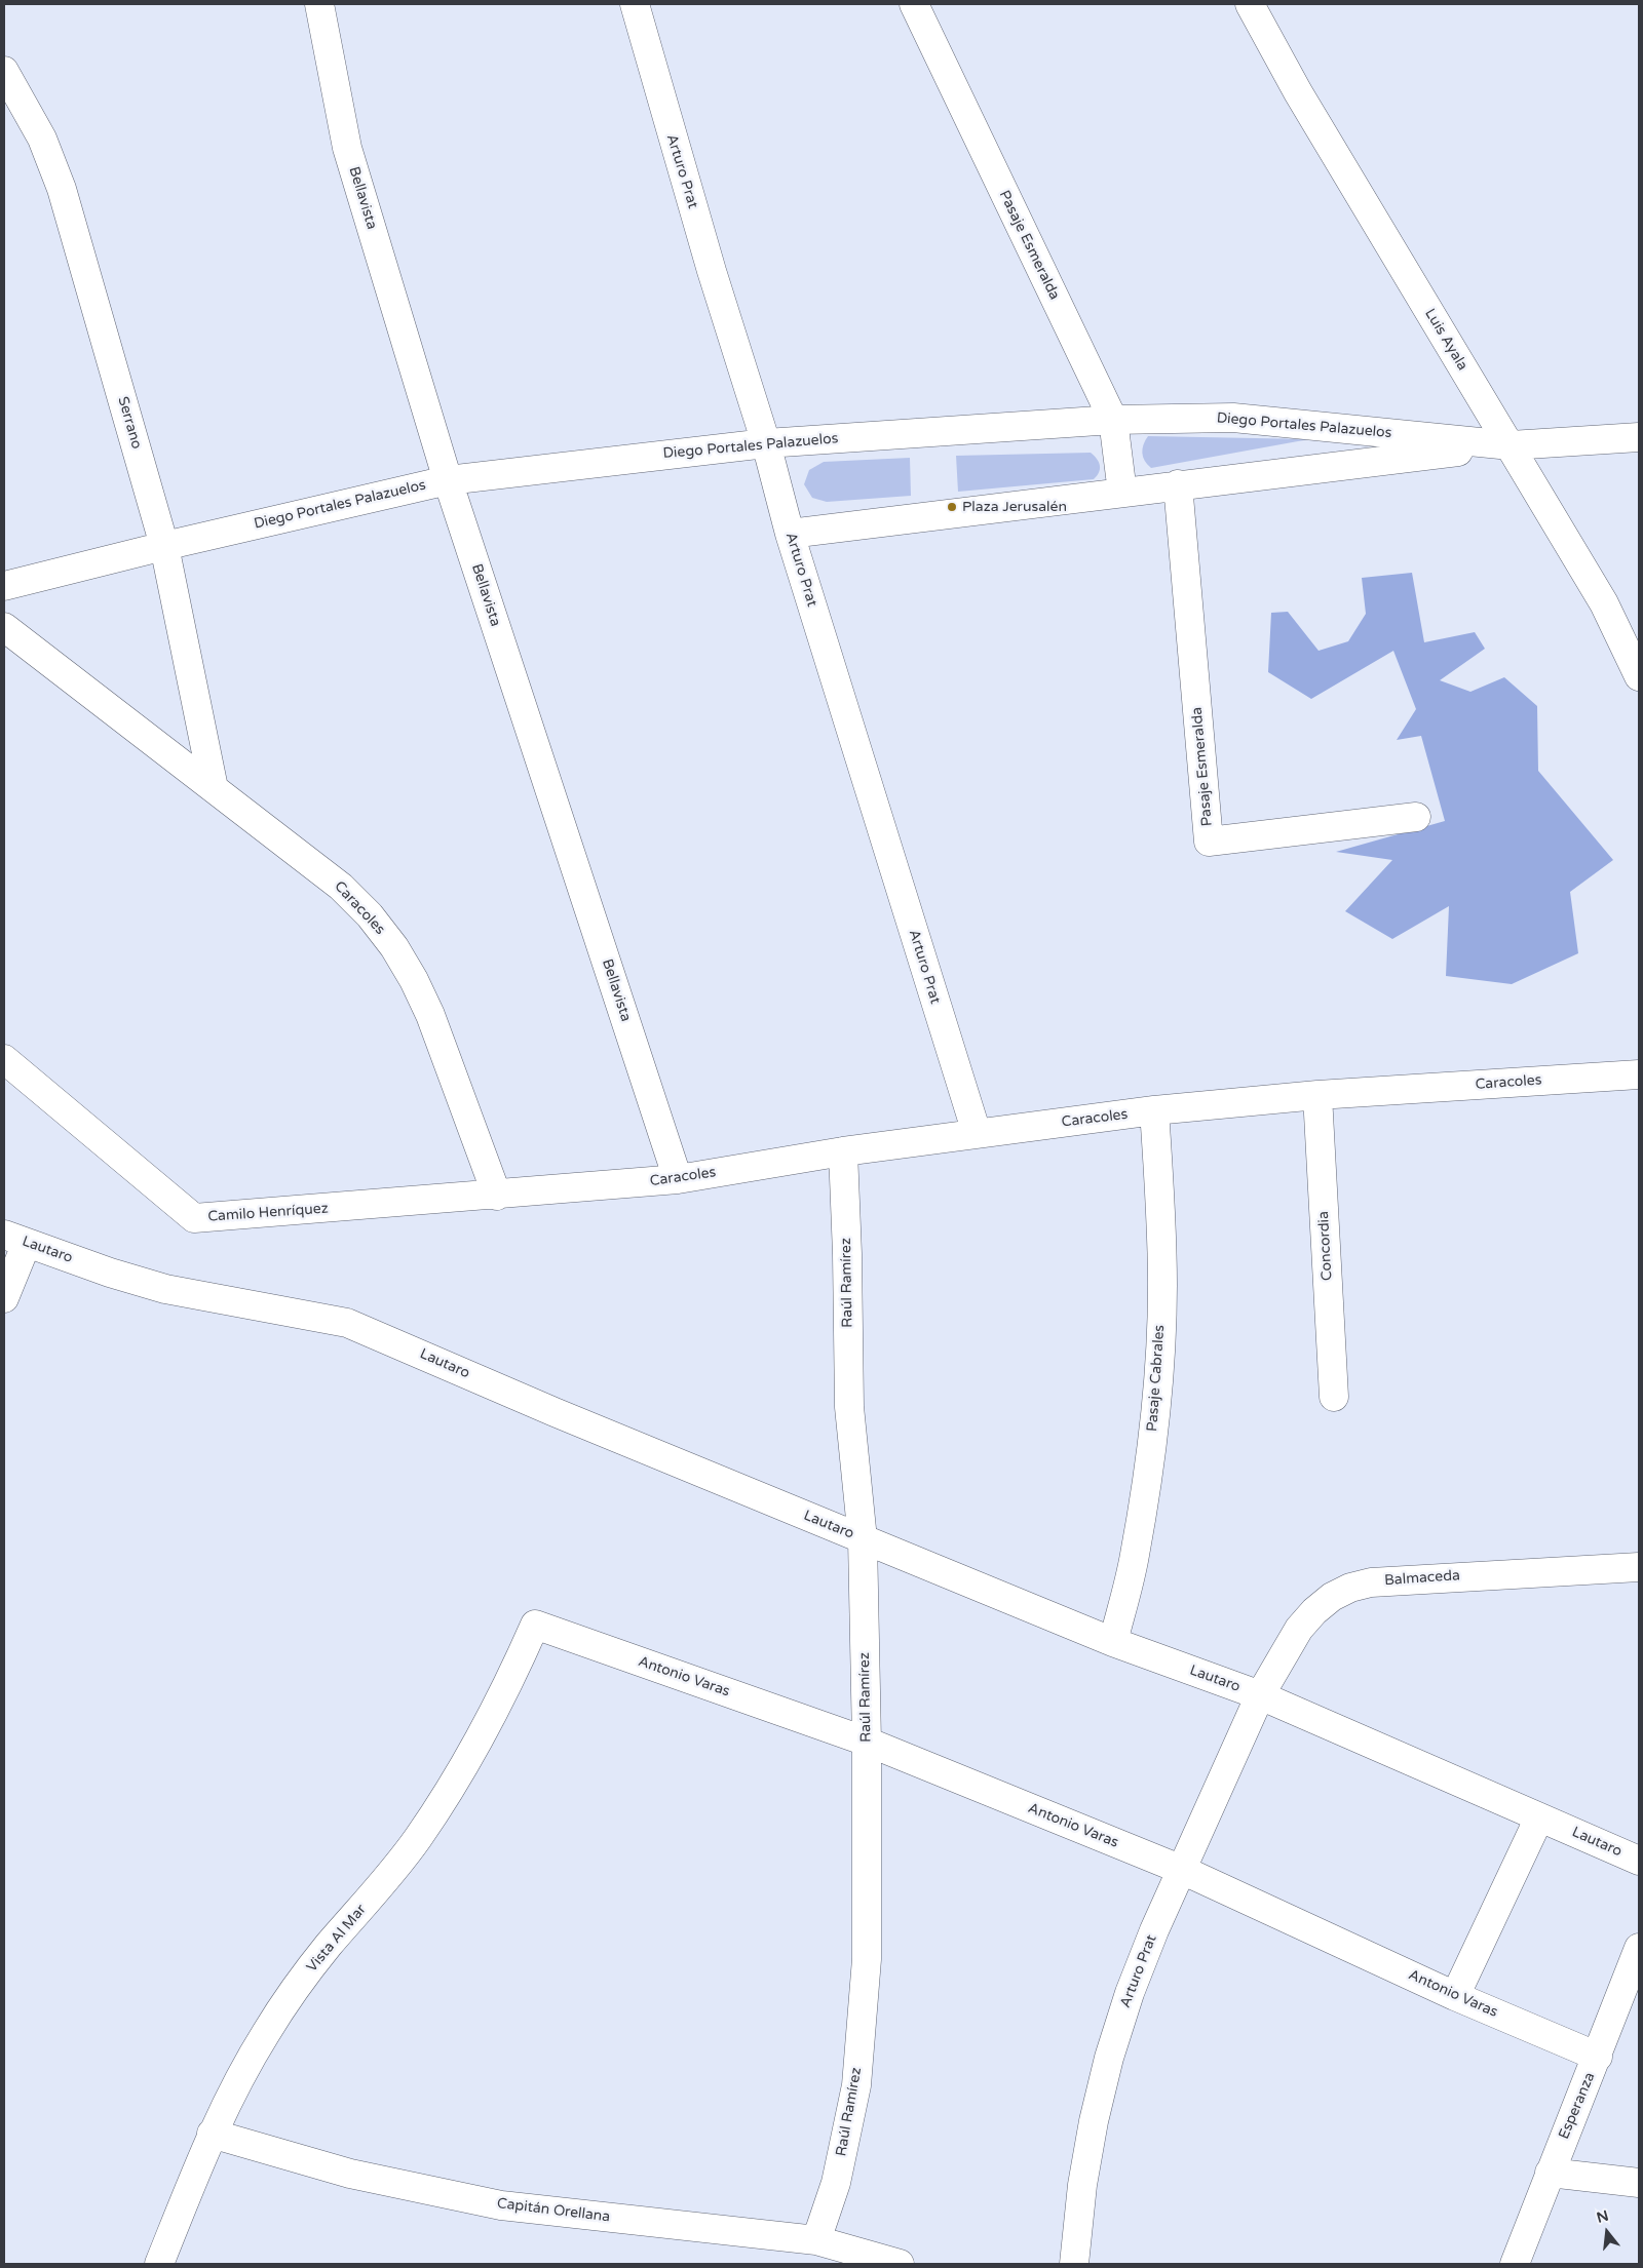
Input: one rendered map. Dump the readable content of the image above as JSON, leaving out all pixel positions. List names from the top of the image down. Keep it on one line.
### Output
{"streets":{"street":["Arturo Prat","Bellavista","Pasaje Esmeralda","Luis Ayala","Serrano","Diego Portales Palazuelos","Caracoles","Camilo Henríquez","Concordia","Lautaro","Raúl Ramírez","Pasaje Cabrales","Balmaceda","Antonio Varas","Vista Al Mar","Esperanza","Capitán Orellana"]},"crossings":[["Arturo Prat","Diego Portales Palazuelos"],["Arturo Prat","Caracoles"],["Arturo Prat","Lautaro"],["Arturo Prat","Balmaceda"],["Arturo Prat","Antonio Varas"],["Bellavista","Diego Portales Palazuelos"],["Bellavista","Caracoles"],["Pasaje Esmeralda","Diego Portales Palazuelos"],["Luis Ayala","Diego Portales Palazuelos"],["Serrano","Diego Portales Palazuelos"],["Serrano","Caracoles"],["Caracoles","Camilo Henríquez"],["Caracoles","Concordia"],["Caracoles","Raúl Ramírez"],["Caracoles","Pasaje Cabrales"],["Lautaro","Raúl Ramírez"],["Lautaro","Pasaje Cabrales"],["Lautaro","Balmaceda"],["Raúl Ramírez","Antonio Varas"],["Raúl Ramírez","Capitán Orellana"],["Antonio Varas","Vista Al Mar"],["Antonio Varas","Esperanza"],["Vista Al Mar","Capitán Orellana"]],"places":["Plaza Jerusalén"],"north":"top"}
